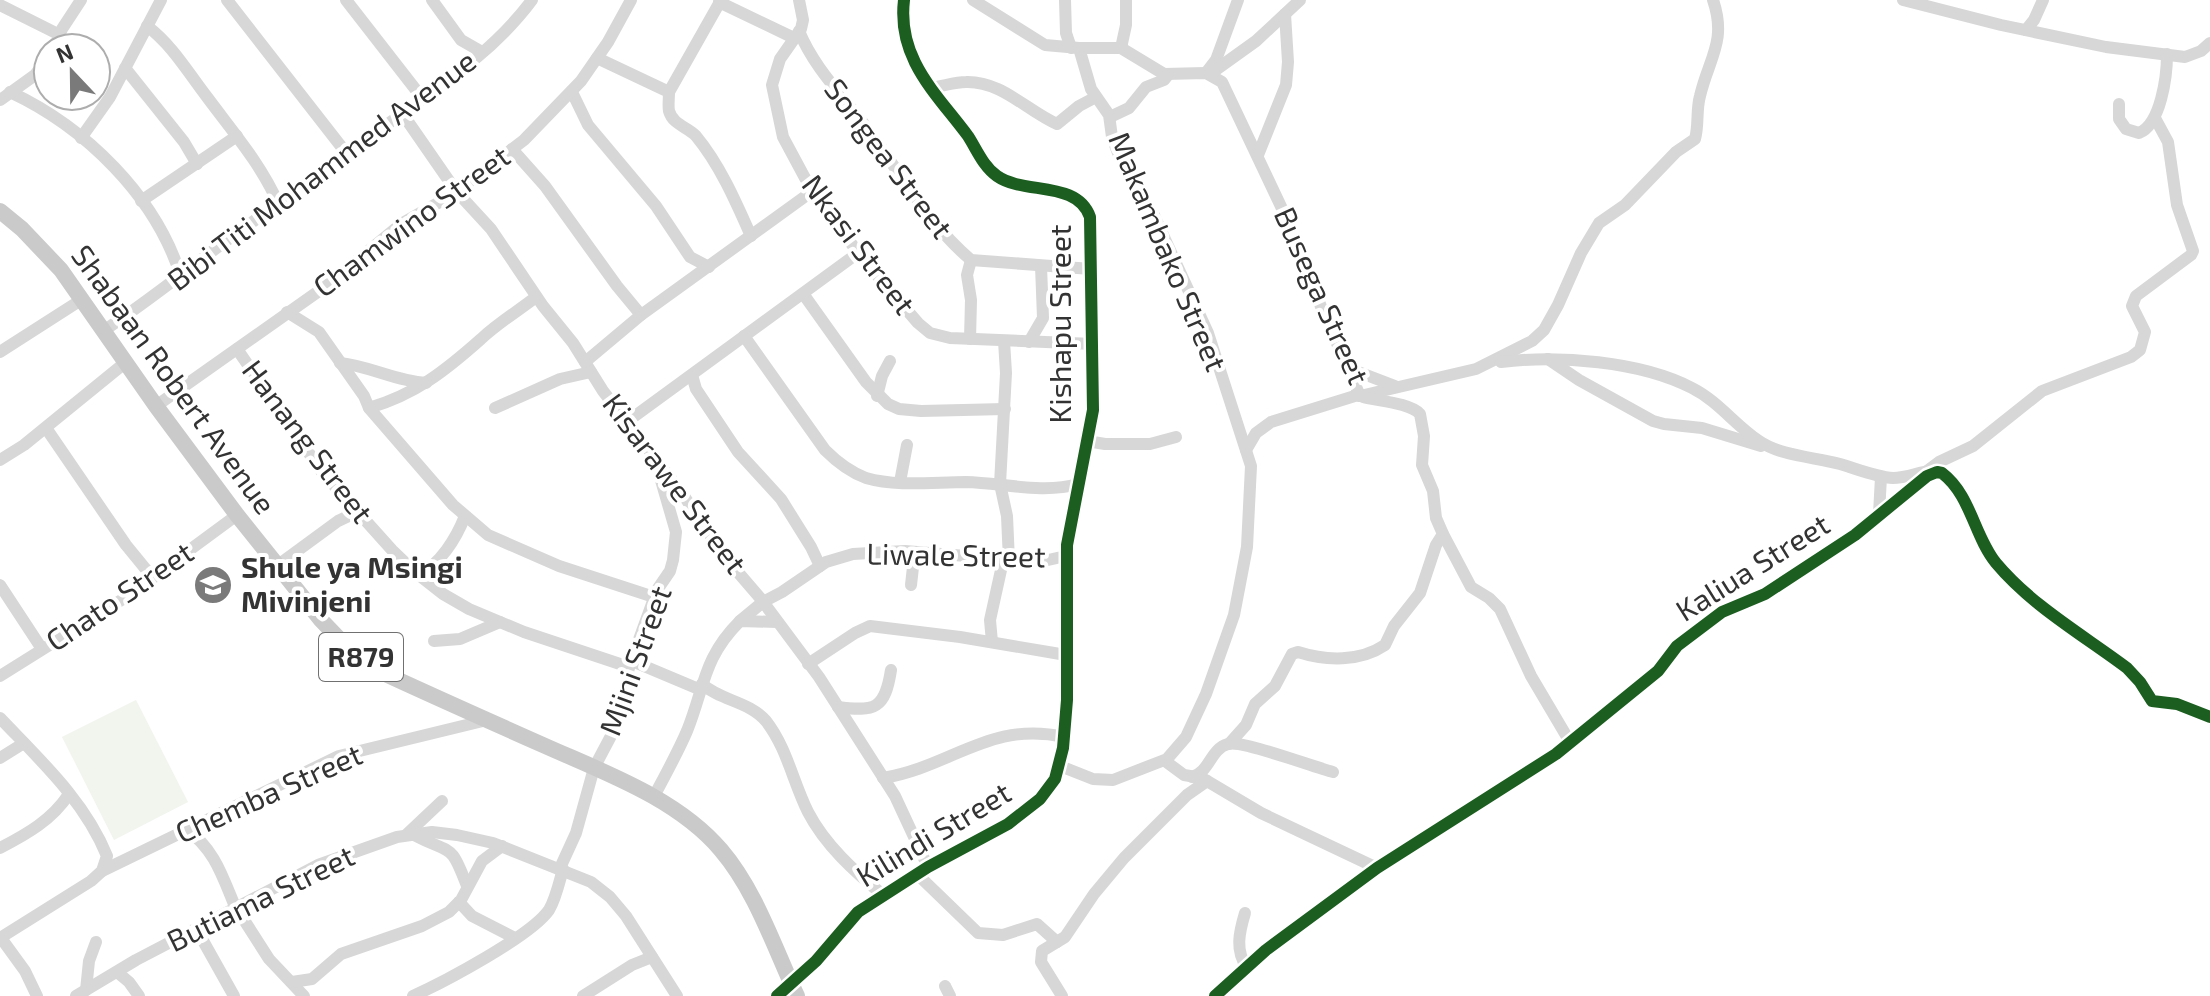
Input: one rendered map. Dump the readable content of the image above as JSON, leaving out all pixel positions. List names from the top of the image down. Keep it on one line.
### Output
{"streets":{"main road":["Shabaan Robert Avenue","R879"],"street":["Songea Street","Bibi Titi Mohammed Avenue","Chamwino Street","Nkasi Street","Makambako Street","Busega Street","Kishapu Street","Hanang Street","Kisarawe Street","Liwale Street","Kaliua Street","Chato Street","Mjini Street","Chemba Street","Kilindi Street","Butiama Street"]},"crossings":[["Songea Street","Nkasi Street"],["Songea Street","Kishapu Street"],["Bibi Titi Mohammed Avenue","Shabaan Robert Avenue"],["Bibi Titi Mohammed Avenue","Kisarawe Street"],["Chamwino Street","Shabaan Robert Avenue"],["Chamwino Street","Hanang Street"],["Chamwino Street","Kisarawe Street"],["Nkasi Street","Kishapu Street"],["Kishapu Street","Liwale Street"],["Kishapu Street","Kilindi Street"],["Shabaan Robert Avenue","Chato Street"],["Shabaan Robert Avenue","Mjini Street"],["Shabaan Robert Avenue","Chemba Street"],["Shabaan Robert Avenue","Kilindi Street"],["Hanang Street","Mjini Street"],["Hanang Street","Kilindi Street"],["Kisarawe Street","Liwale Street"],["Kisarawe Street","Mjini Street"],["Kisarawe Street","Kilindi Street"],["Mjini Street","Butiama Street"]],"places":{"school or university":["Shule ya Msingi Mivinjeni"]},"north":"top"}
